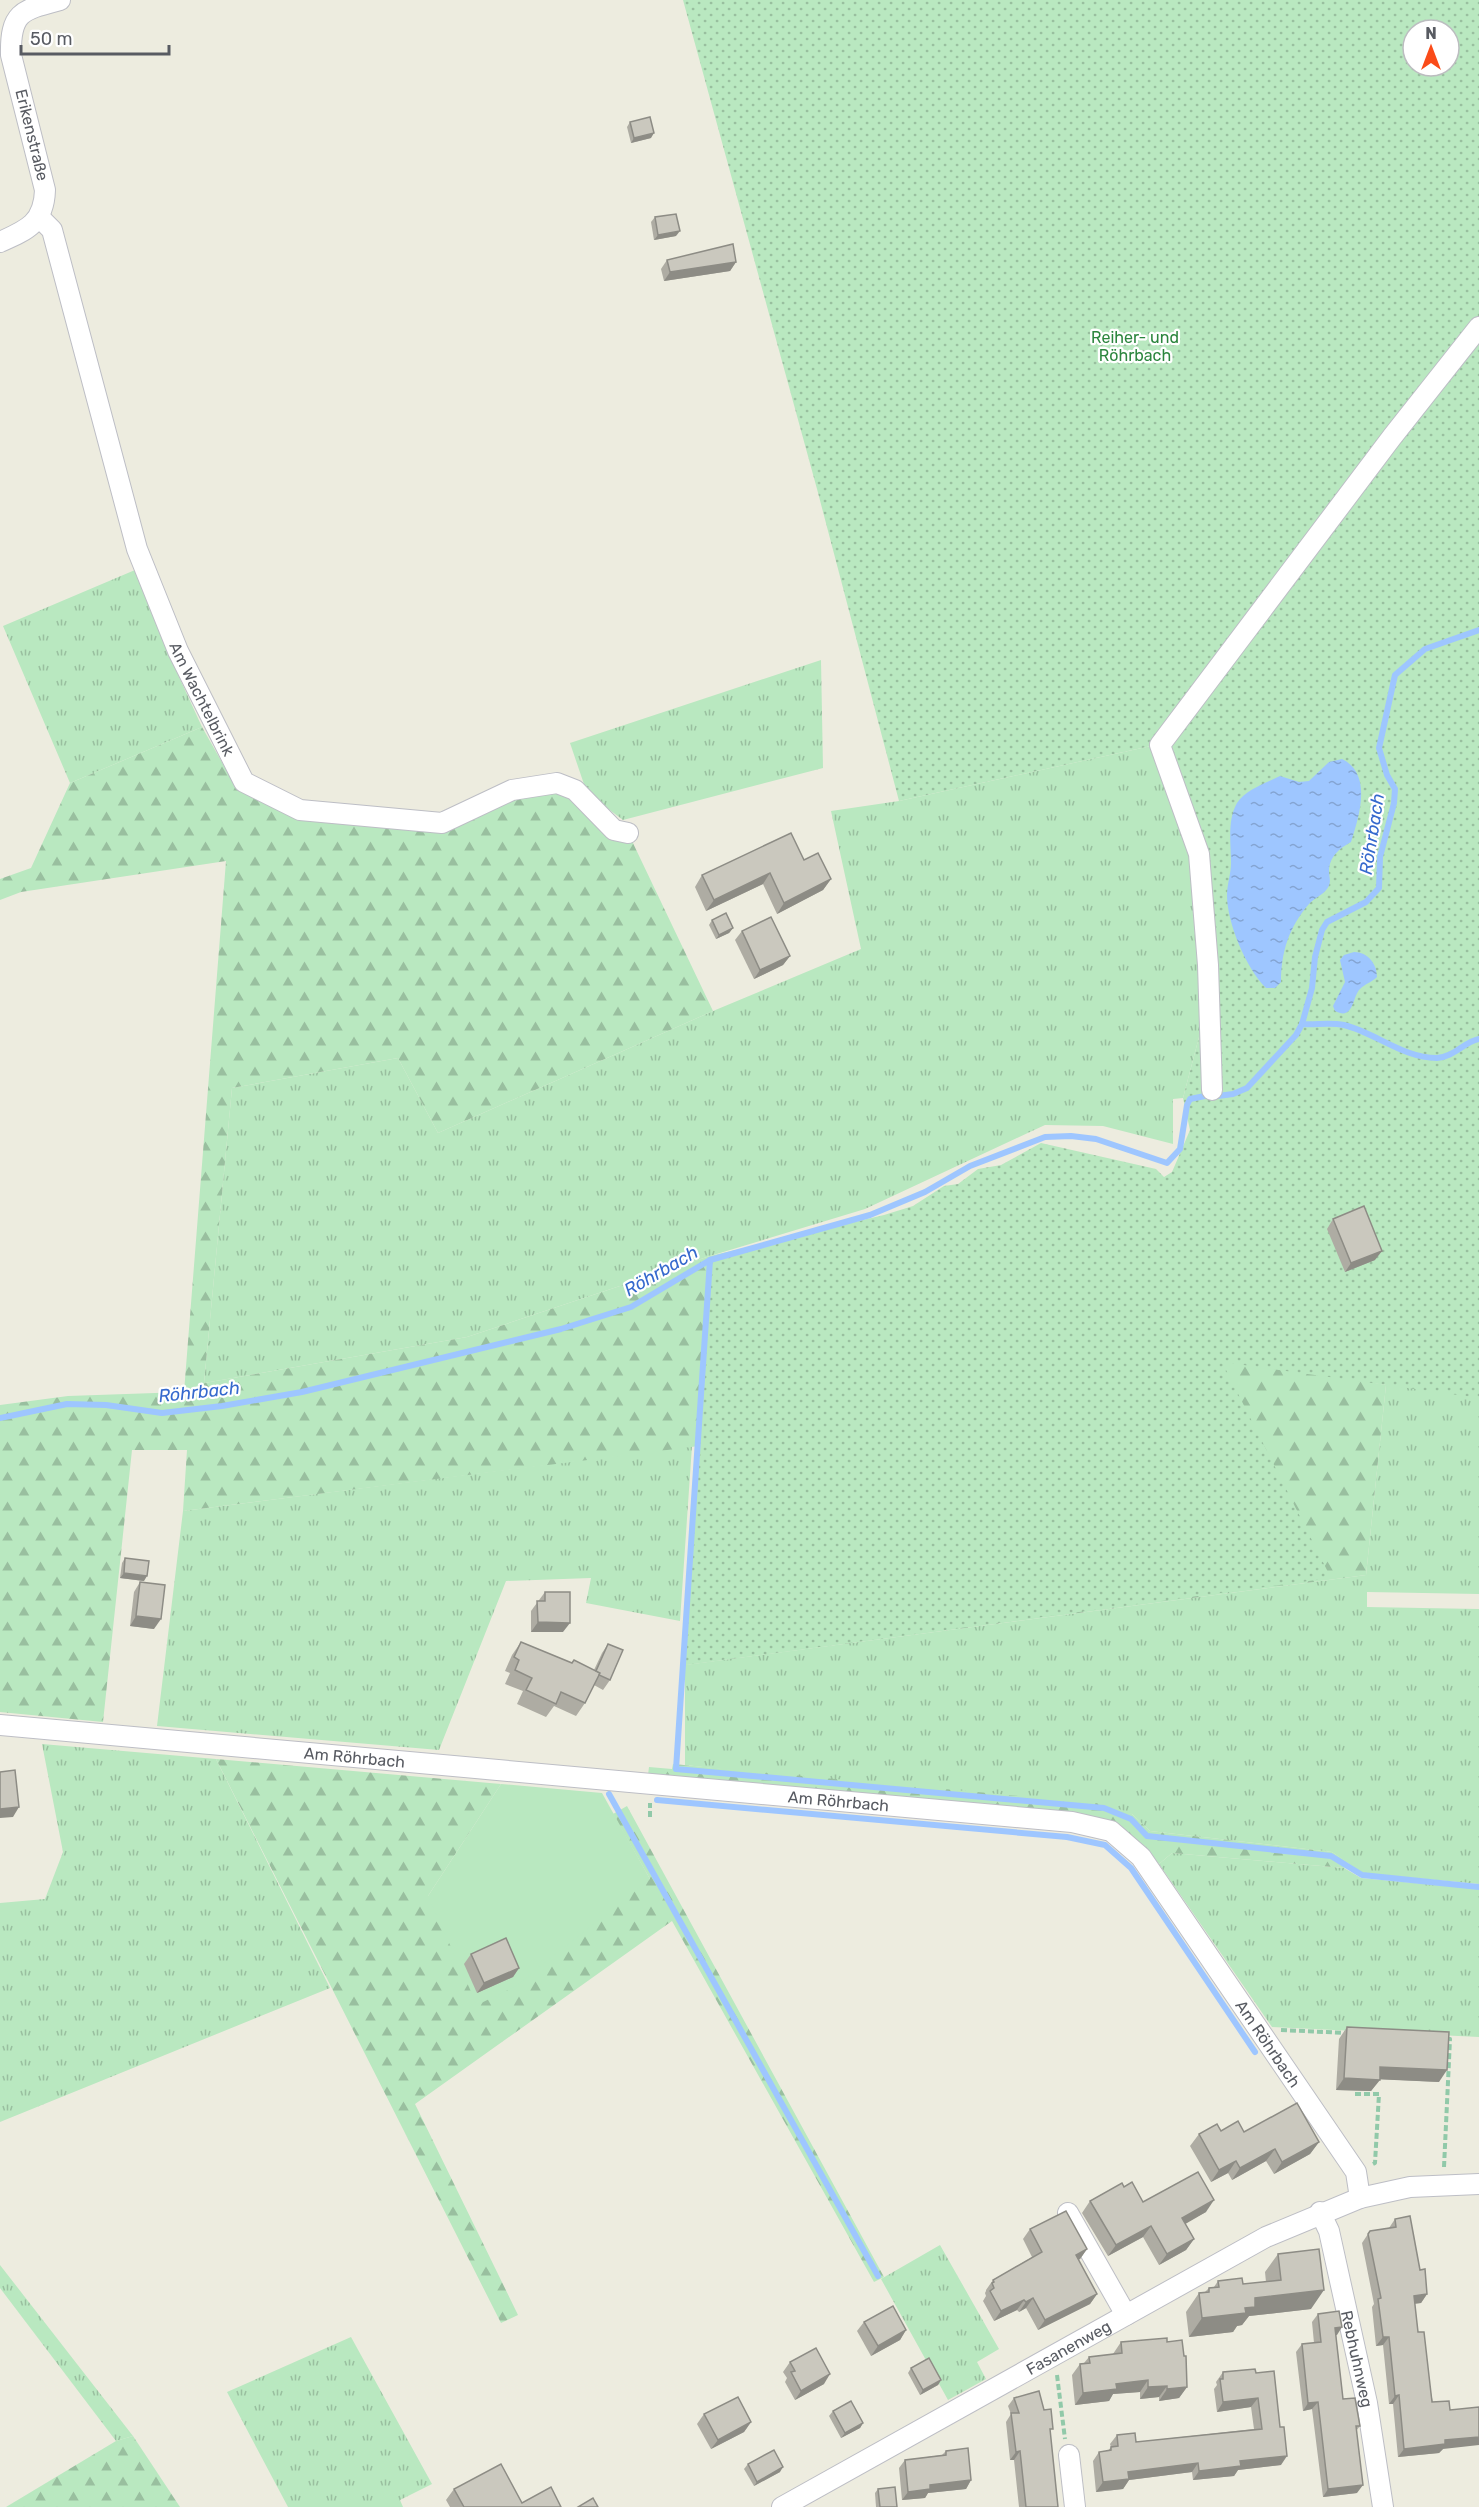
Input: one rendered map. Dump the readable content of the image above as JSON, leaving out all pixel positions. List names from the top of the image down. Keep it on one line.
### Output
{"streets":{"street":["Erikenstraße","Am Wachtelbrink","Am Röhrbach","Fasanenweg","Rebhuhnweg"]},"crossings":[["Erikenstraße","Am Wachtelbrink"],["Am Röhrbach","Fasanenweg"],["Fasanenweg","Rebhuhnweg"]],"water":["Röhrbach"],"parks":["Reiher- und Röhrbach"],"scale_bar":"50 m","north":"top"}
